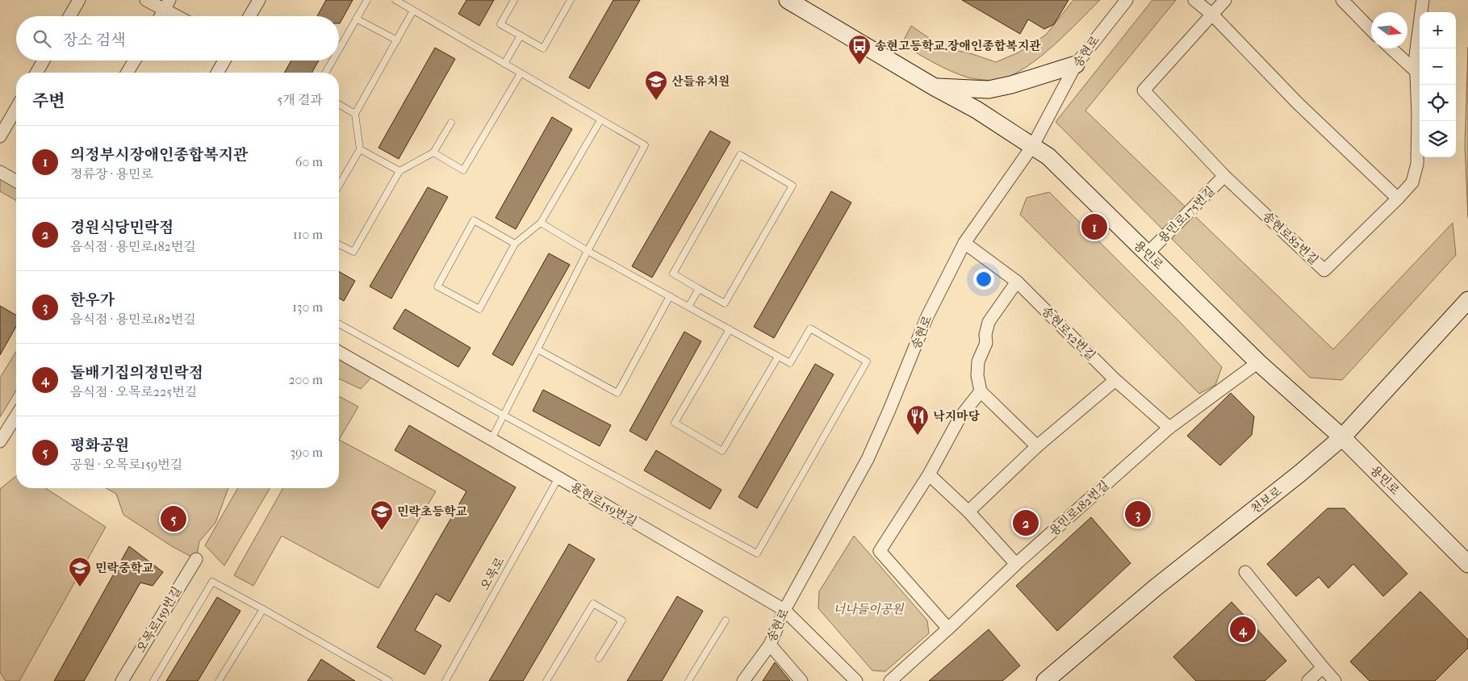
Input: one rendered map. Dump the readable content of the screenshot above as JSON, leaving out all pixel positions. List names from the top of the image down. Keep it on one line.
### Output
{"streets":{"main road":["용민로","천보로"],"street":["송현로","용민로175번길","송현로82번길","송현로52번길","용현로159번길","용민로182번길","오목로159번길"],"lane":["오목로"]},"crossings":[["송현로","용민로"],["송현로","송현로52번길"],["송현로","용현로159번길"],["용민로175번길","송현로82번길"],["용민로175번길","용민로"],["용민로","천보로"],["용민로","용민로182번길"],["송현로52번길","용민로182번길"],["용현로159번길","오목로"]],"parks":["너나들이공원"],"places":{"bus stop":["송현고등학교.장애인종합복지관"],"school or university":["산들유치원","민락초등학교","민락중학교"],"restaurant":["낙지마당"]},"north":"right","page":{"map_buttons":["+","−"],"search":"장소 검색","heading":["주변","5개 결과"],"list":[{"mark":"1","name":"의정부시장애인종합복지관","note":"정류장 · 용민로","value":"60 m"},{"mark":"2","name":"경원식당민락점","note":"음식점 · 용민로182번길","value":"110 m"},{"mark":"3","name":"한우가","note":"음식점 · 용민로182번길","value":"130 m"},{"mark":"4","name":"돌배기집의정민락점","note":"음식점 · 오목로225번길","value":"200 m"},{"mark":"5","name":"평화공원","note":"공원 · 오목로159번길","value":"390 m"}],"pins":["1","3","5","2","4"]}}
